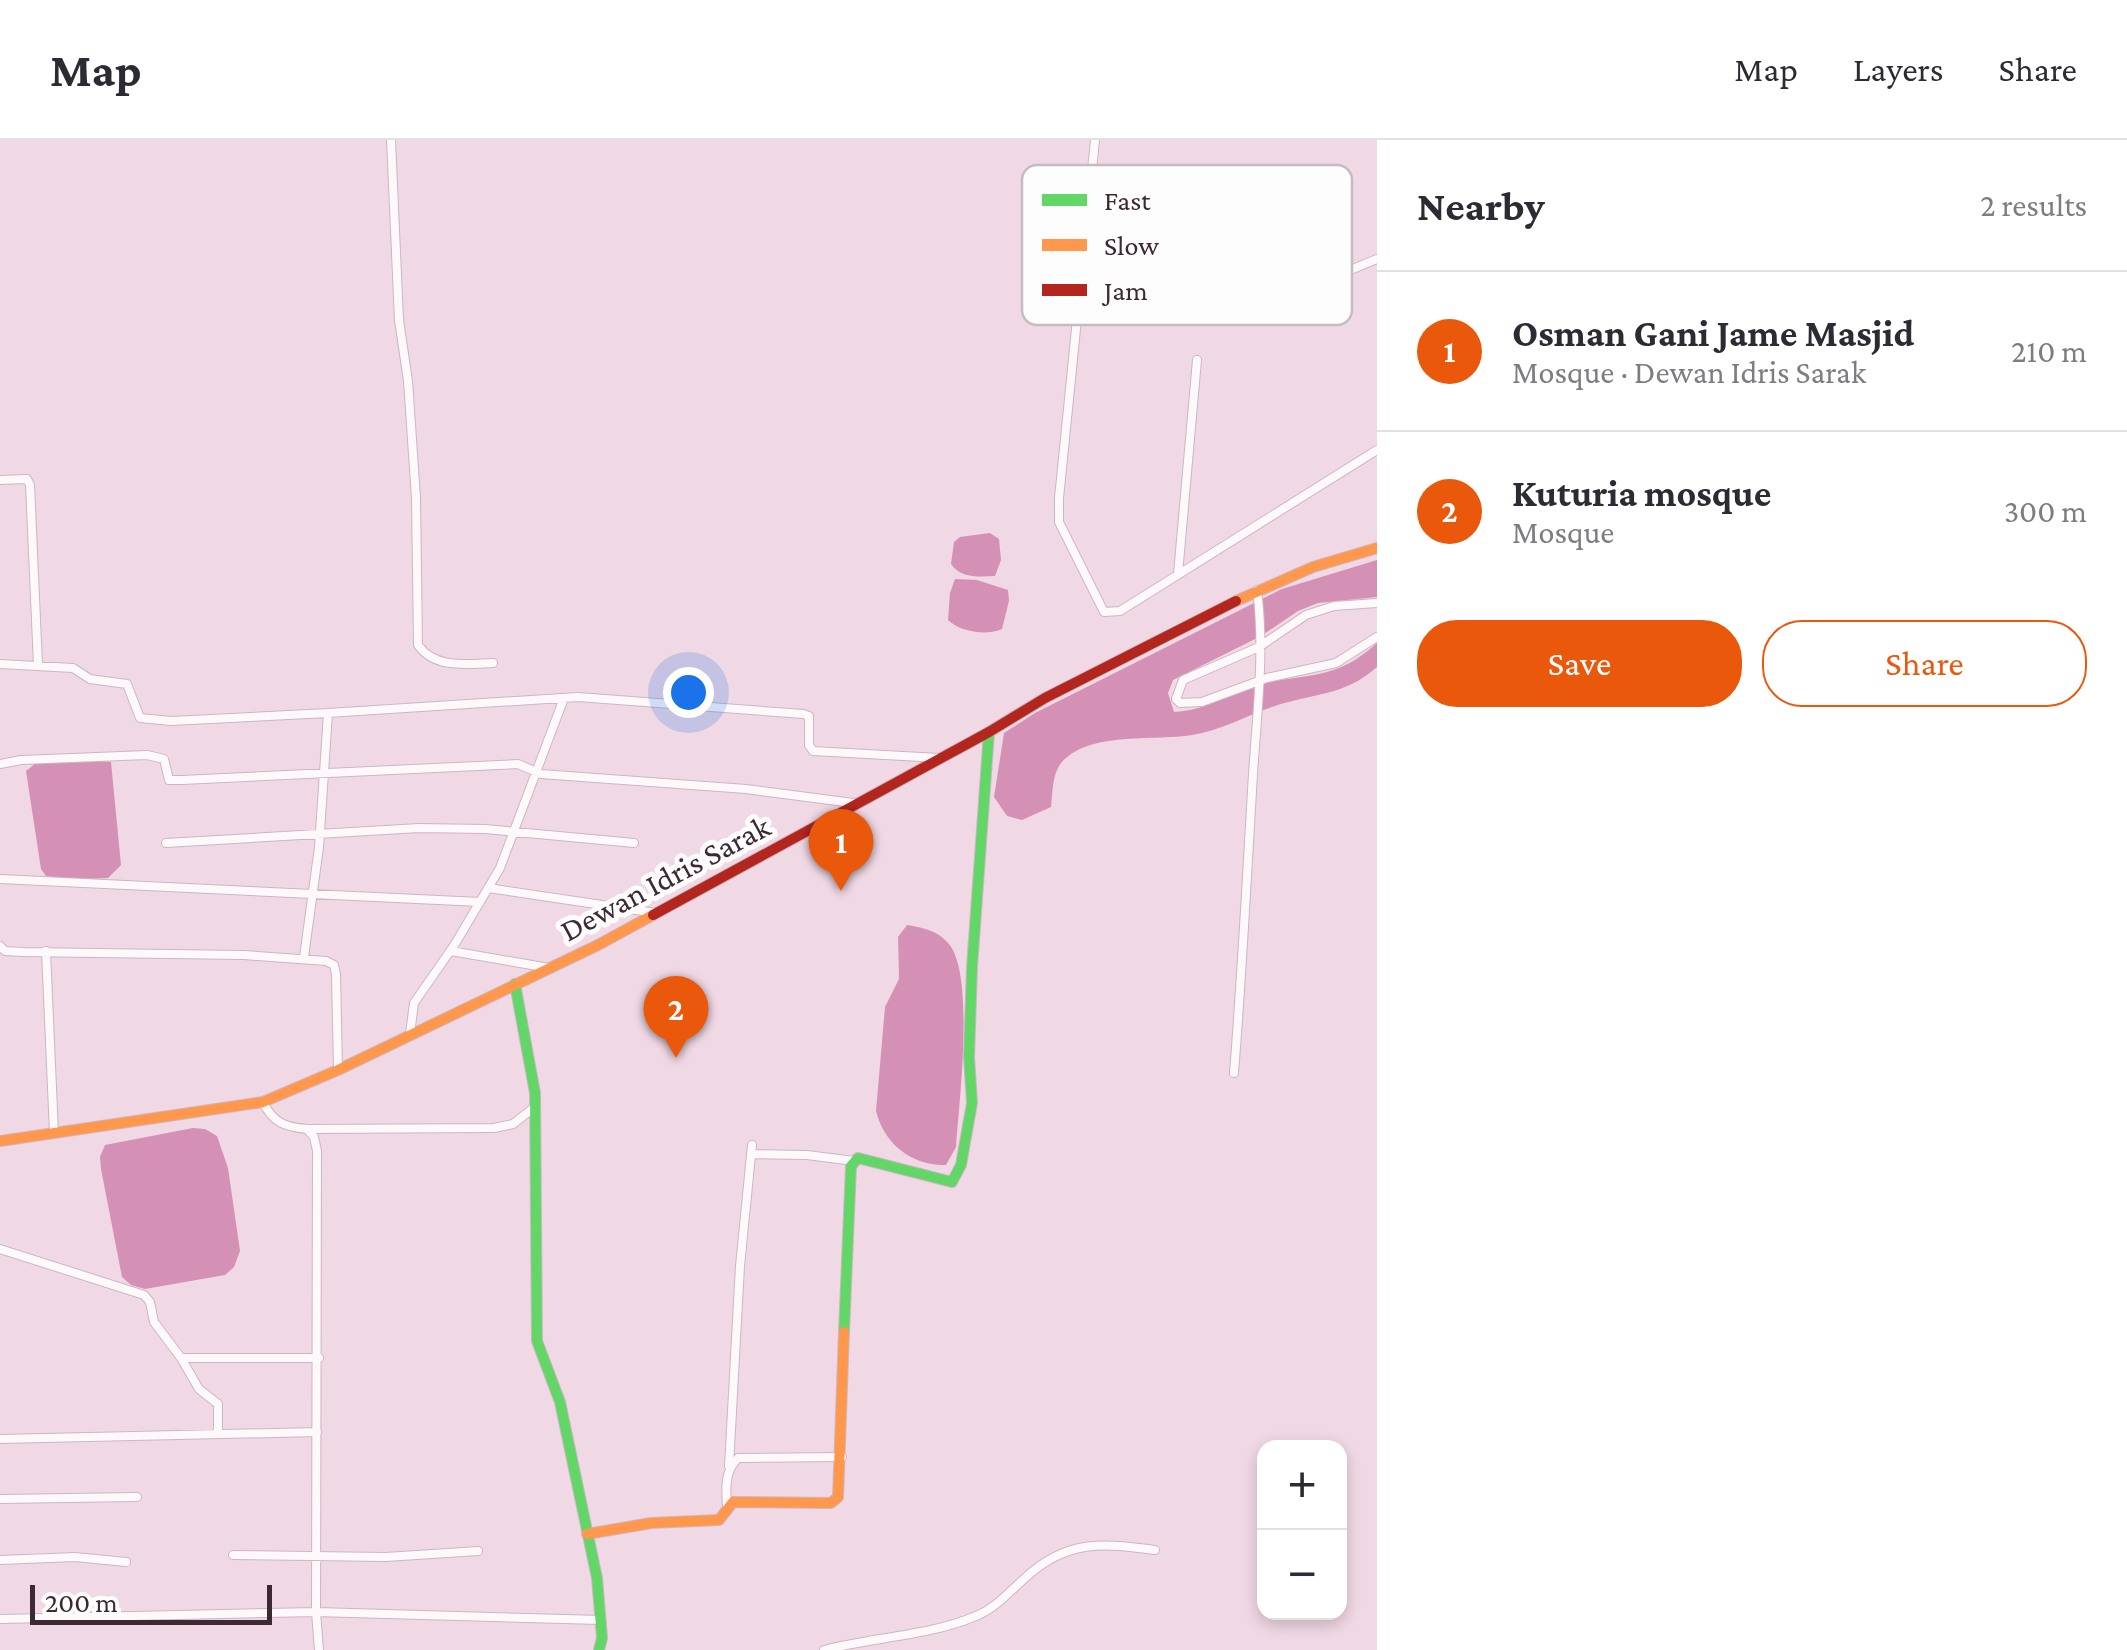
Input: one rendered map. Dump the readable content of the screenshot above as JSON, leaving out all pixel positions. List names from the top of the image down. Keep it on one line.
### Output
{"streets":{"street":["Dewan Idris Sarak"]},"legend":["Fast","Slow","Jam"],"scale_bar":"200 m","page":{"header":"Map","nav":["Map","Layers","Share"],"heading":["Nearby","2 results"],"list":[{"mark":"1","name":"Osman Gani Jame Masjid","note":"Mosque · Dewan Idris Sarak","value":"210 m"},{"mark":"2","name":"Kuturia mosque","note":"Mosque","value":"300 m"}],"buttons":["Save","Share"],"pins":["1","2"],"map_buttons":["+","−"],"scale":"200 m"}}
